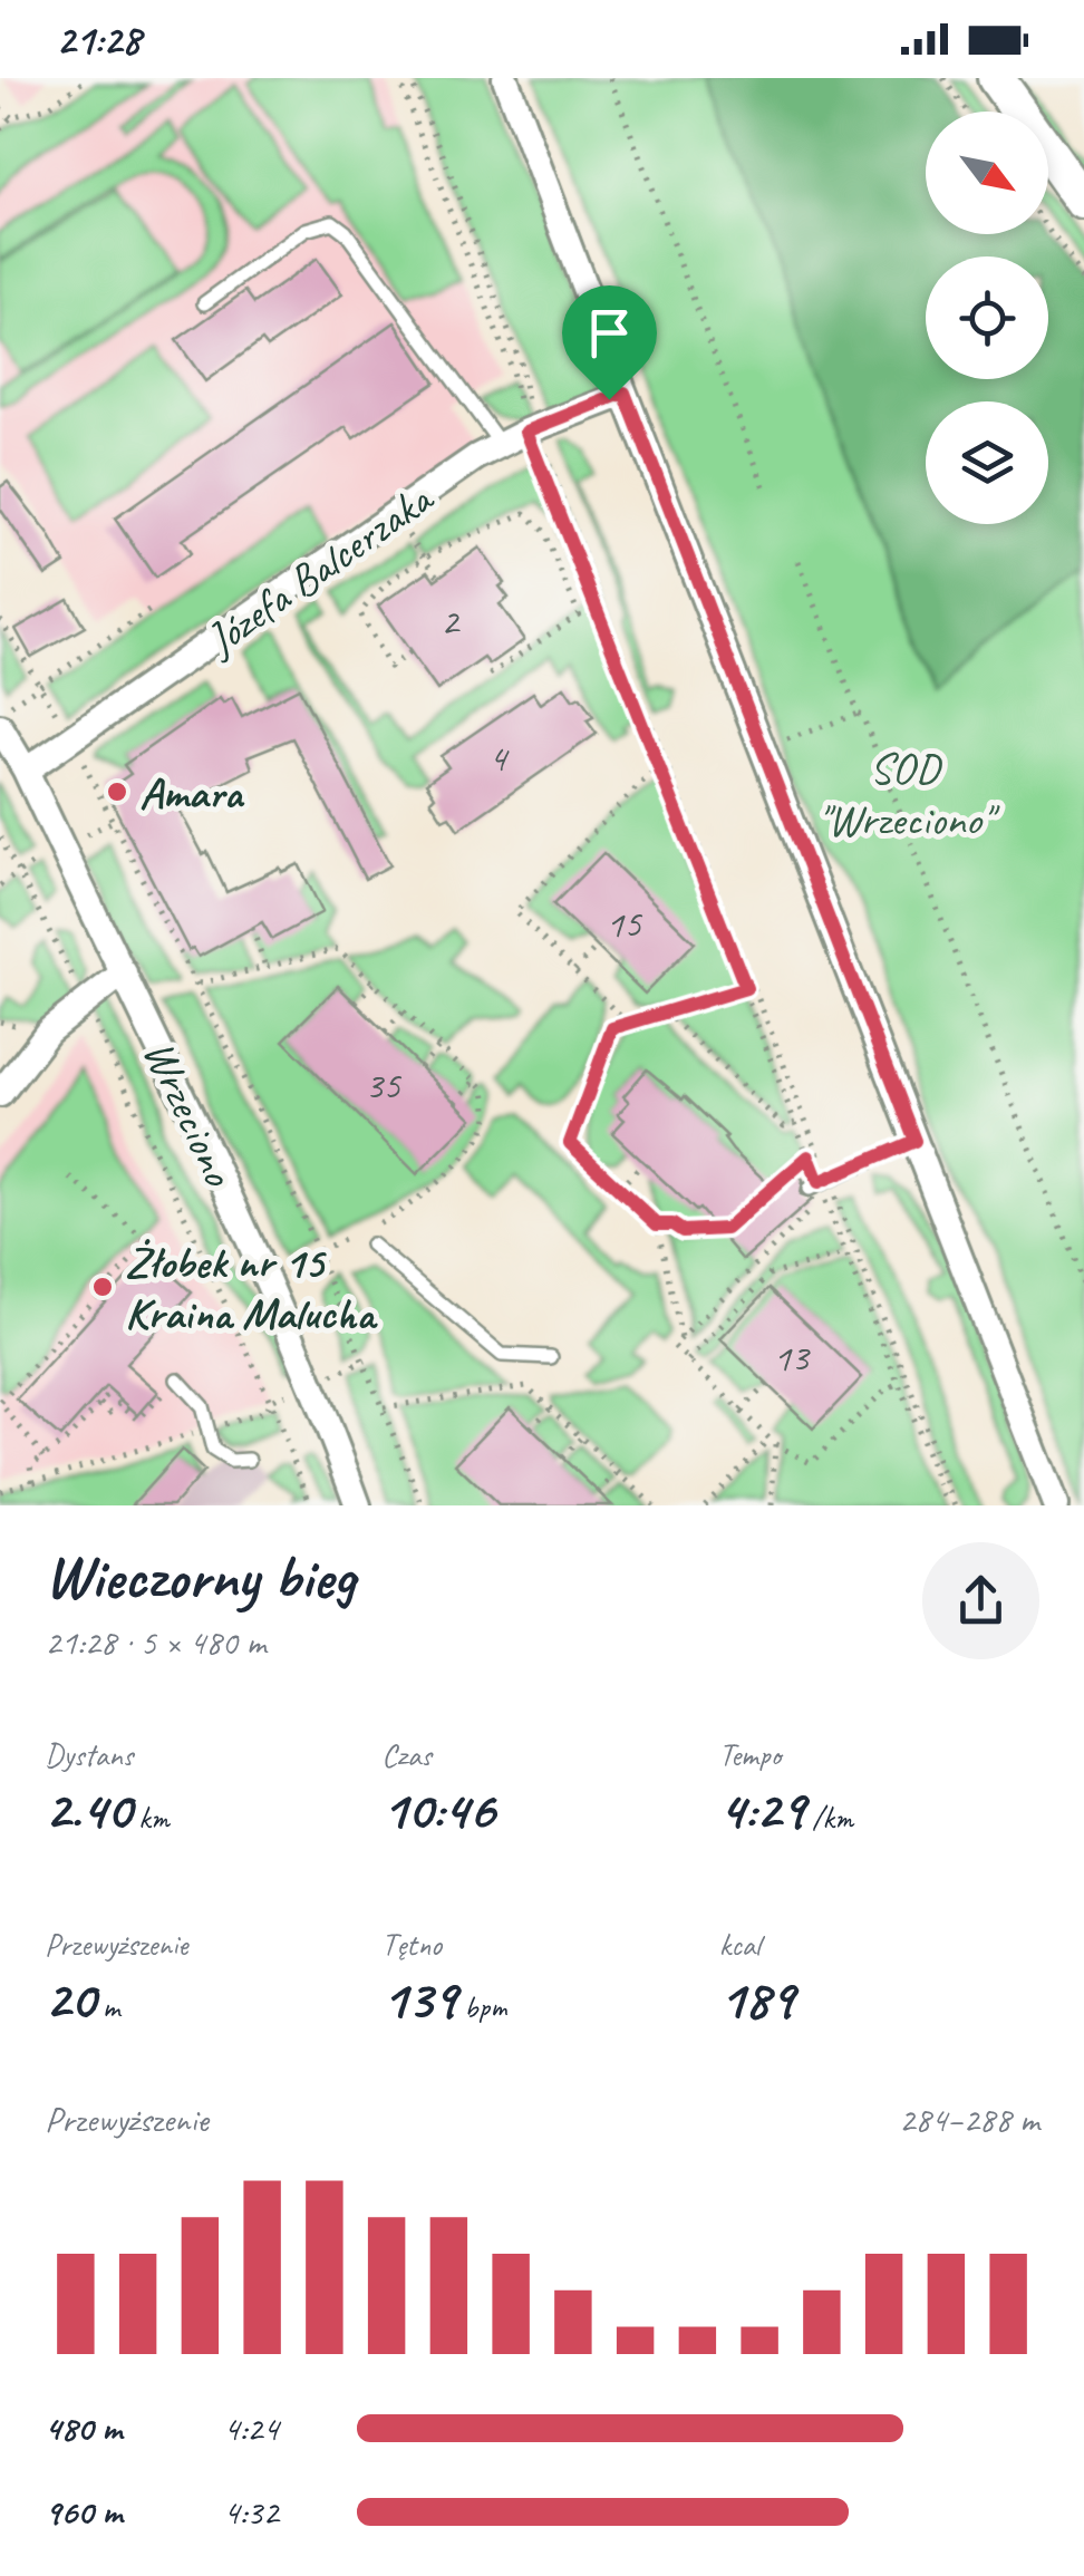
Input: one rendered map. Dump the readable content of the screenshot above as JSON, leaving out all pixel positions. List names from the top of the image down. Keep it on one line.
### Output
{"streets":{"street":["Józefa Balcerzaka","Wrzeciono"]},"crossings":[["Józefa Balcerzaka","Wrzeciono"]],"parks":["SOD \"Wrzeciono\""],"places":["Amara","Żłobek nr 15 Kraina Malucha"],"house_numbers":["2","4","15","35","13"],"north":"bottom right","page":{"status":"21:28","heading":["Wieczorny bieg","21:28 · 5 × 480 m"],"stats":[["Dystans","2.40 km"],["Czas","10:46"],["Tempo","4:29 /km"],["Przewyższenie","20 m"],["Tętno","139 bpm"],["kcal","189"]],"chart":["Przewyższenie","284–288 m"],"list":[{"name":"480 m","note":"4:24"},{"name":"960 m","note":"4:32"}]}}
